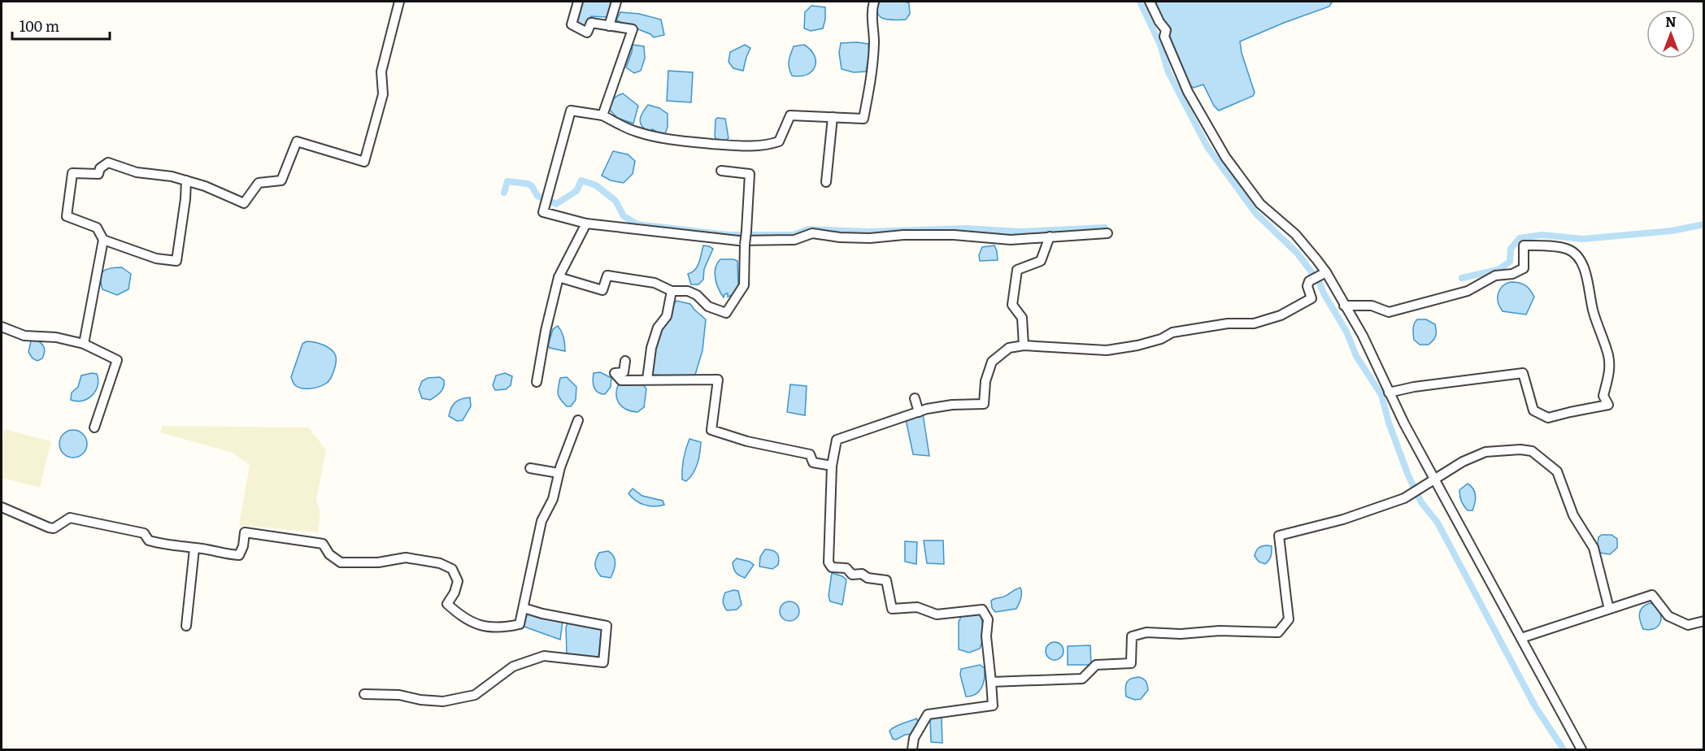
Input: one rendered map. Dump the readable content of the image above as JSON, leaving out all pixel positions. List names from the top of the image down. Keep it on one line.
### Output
{"scale_bar":"100 m","north":"top"}
